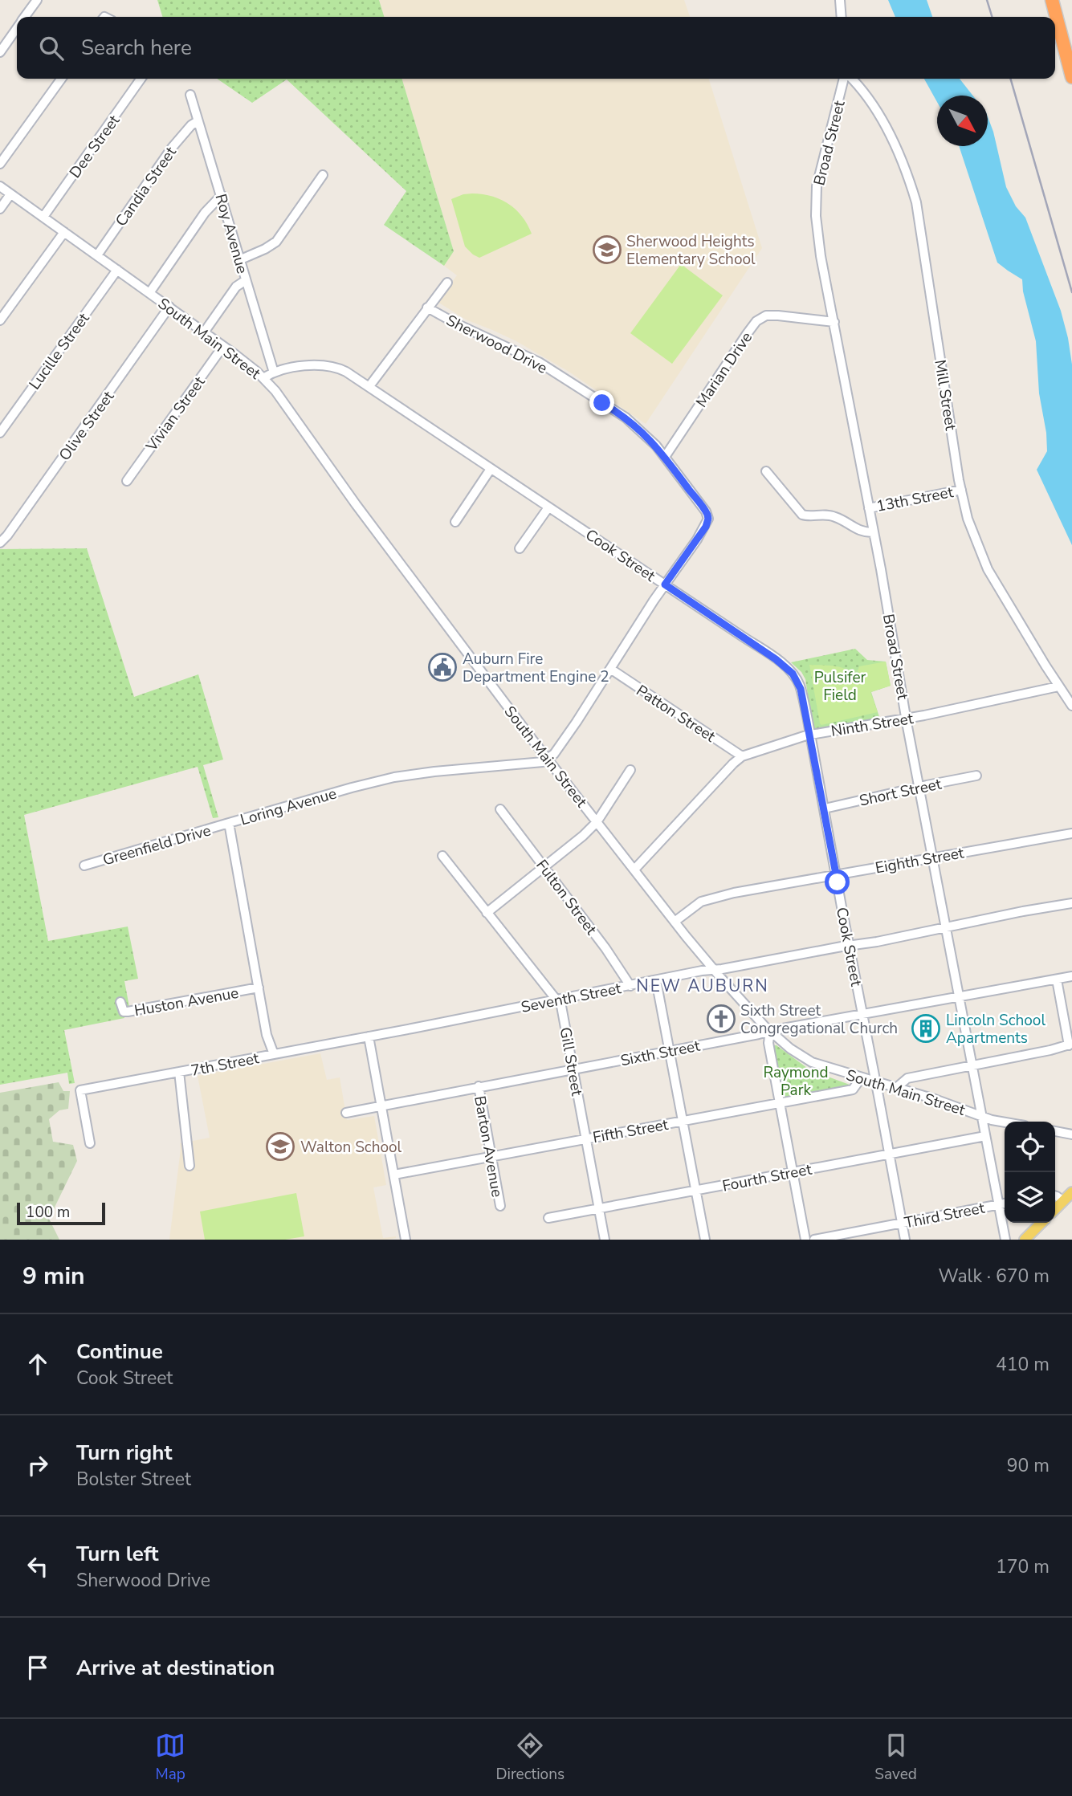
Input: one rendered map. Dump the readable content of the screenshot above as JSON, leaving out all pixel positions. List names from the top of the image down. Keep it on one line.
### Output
{"streets":{"street":["Broad Street","Dee Street","Candia Street","Roy Avenue","South Main Street","Sherwood Drive","Lucille Street","Marian Drive","Mill Street","Vivian Street","Olive Street","13th Street","Cook Street","Patton Street","Ninth Street","Short Street","Loring Avenue","Greenfield Drive","Eighth Street","Fulton Street","Seventh Street","Huston Avenue","Sixth Street","Gill Street","7th Street","Fifth Street","Barton Avenue","Fourth Street","Third Street"]},"crossings":[["Broad Street","South Main Street"],["Broad Street","Marian Drive"],["Broad Street","13th Street"],["Broad Street","Ninth Street"],["Broad Street","Short Street"],["Broad Street","Eighth Street"],["Broad Street","Seventh Street"],["Broad Street","Sixth Street"],["Broad Street","Fourth Street"],["Broad Street","Third Street"],["Dee Street","South Main Street"],["Candia Street","Roy Avenue"],["Candia Street","South Main Street"],["Roy Avenue","Cook Street"],["South Main Street","Lucille Street"],["South Main Street","Vivian Street"],["South Main Street","Olive Street"],["South Main Street","Cook Street"],["South Main Street","Ninth Street"],["South Main Street","Loring Avenue"],["South Main Street","Eighth Street"],["South Main Street","Seventh Street"],["South Main Street","Sixth Street"],["South Main Street","Fifth Street"],["Sherwood Drive","Marian Drive"],["Sherwood Drive","Cook Street"],["Mill Street","13th Street"],["Mill Street","Ninth Street"],["Cook Street","Ninth Street"],["Cook Street","Short Street"],["Cook Street","Eighth Street"],["Cook Street","Seventh Street"],["Cook Street","Sixth Street"],["Cook Street","Fourth Street"],["Cook Street","Third Street"],["Patton Street","Ninth Street"],["Loring Avenue","Greenfield Drive"],["Loring Avenue","Huston Avenue"],["Loring Avenue","7th Street"],["Fulton Street","Seventh Street"],["Seventh Street","Gill Street"],["Seventh Street","7th Street"],["Sixth Street","Gill Street"],["Sixth Street","Barton Avenue"],["Gill Street","Fifth Street"],["Gill Street","Fourth Street"],["Fifth Street","Barton Avenue"]],"districts":["NEW AUBURN"],"parks":["Pulsifer Field","Raymond Park"],"places":{"school or university":["Sherwood Heights Elementary School","Walton School"],"public building":["Auburn Fire Department Engine 2"],"church":["Sixth Street Congregational Church"],"building":["Lincoln School Apartments"]},"scale_bar":"100 m","north":"bottom right","page":{"search":"Search here","scale":"100 m","heading":["9 min","Walk · 670 m"],"list":[["Continue","Cook Street","410 m"],["Turn right","Bolster Street","90 m"],["Turn left","Sherwood Drive","170 m"],"Arrive at destination"],"nav":["Map","Directions","Saved"]}}
